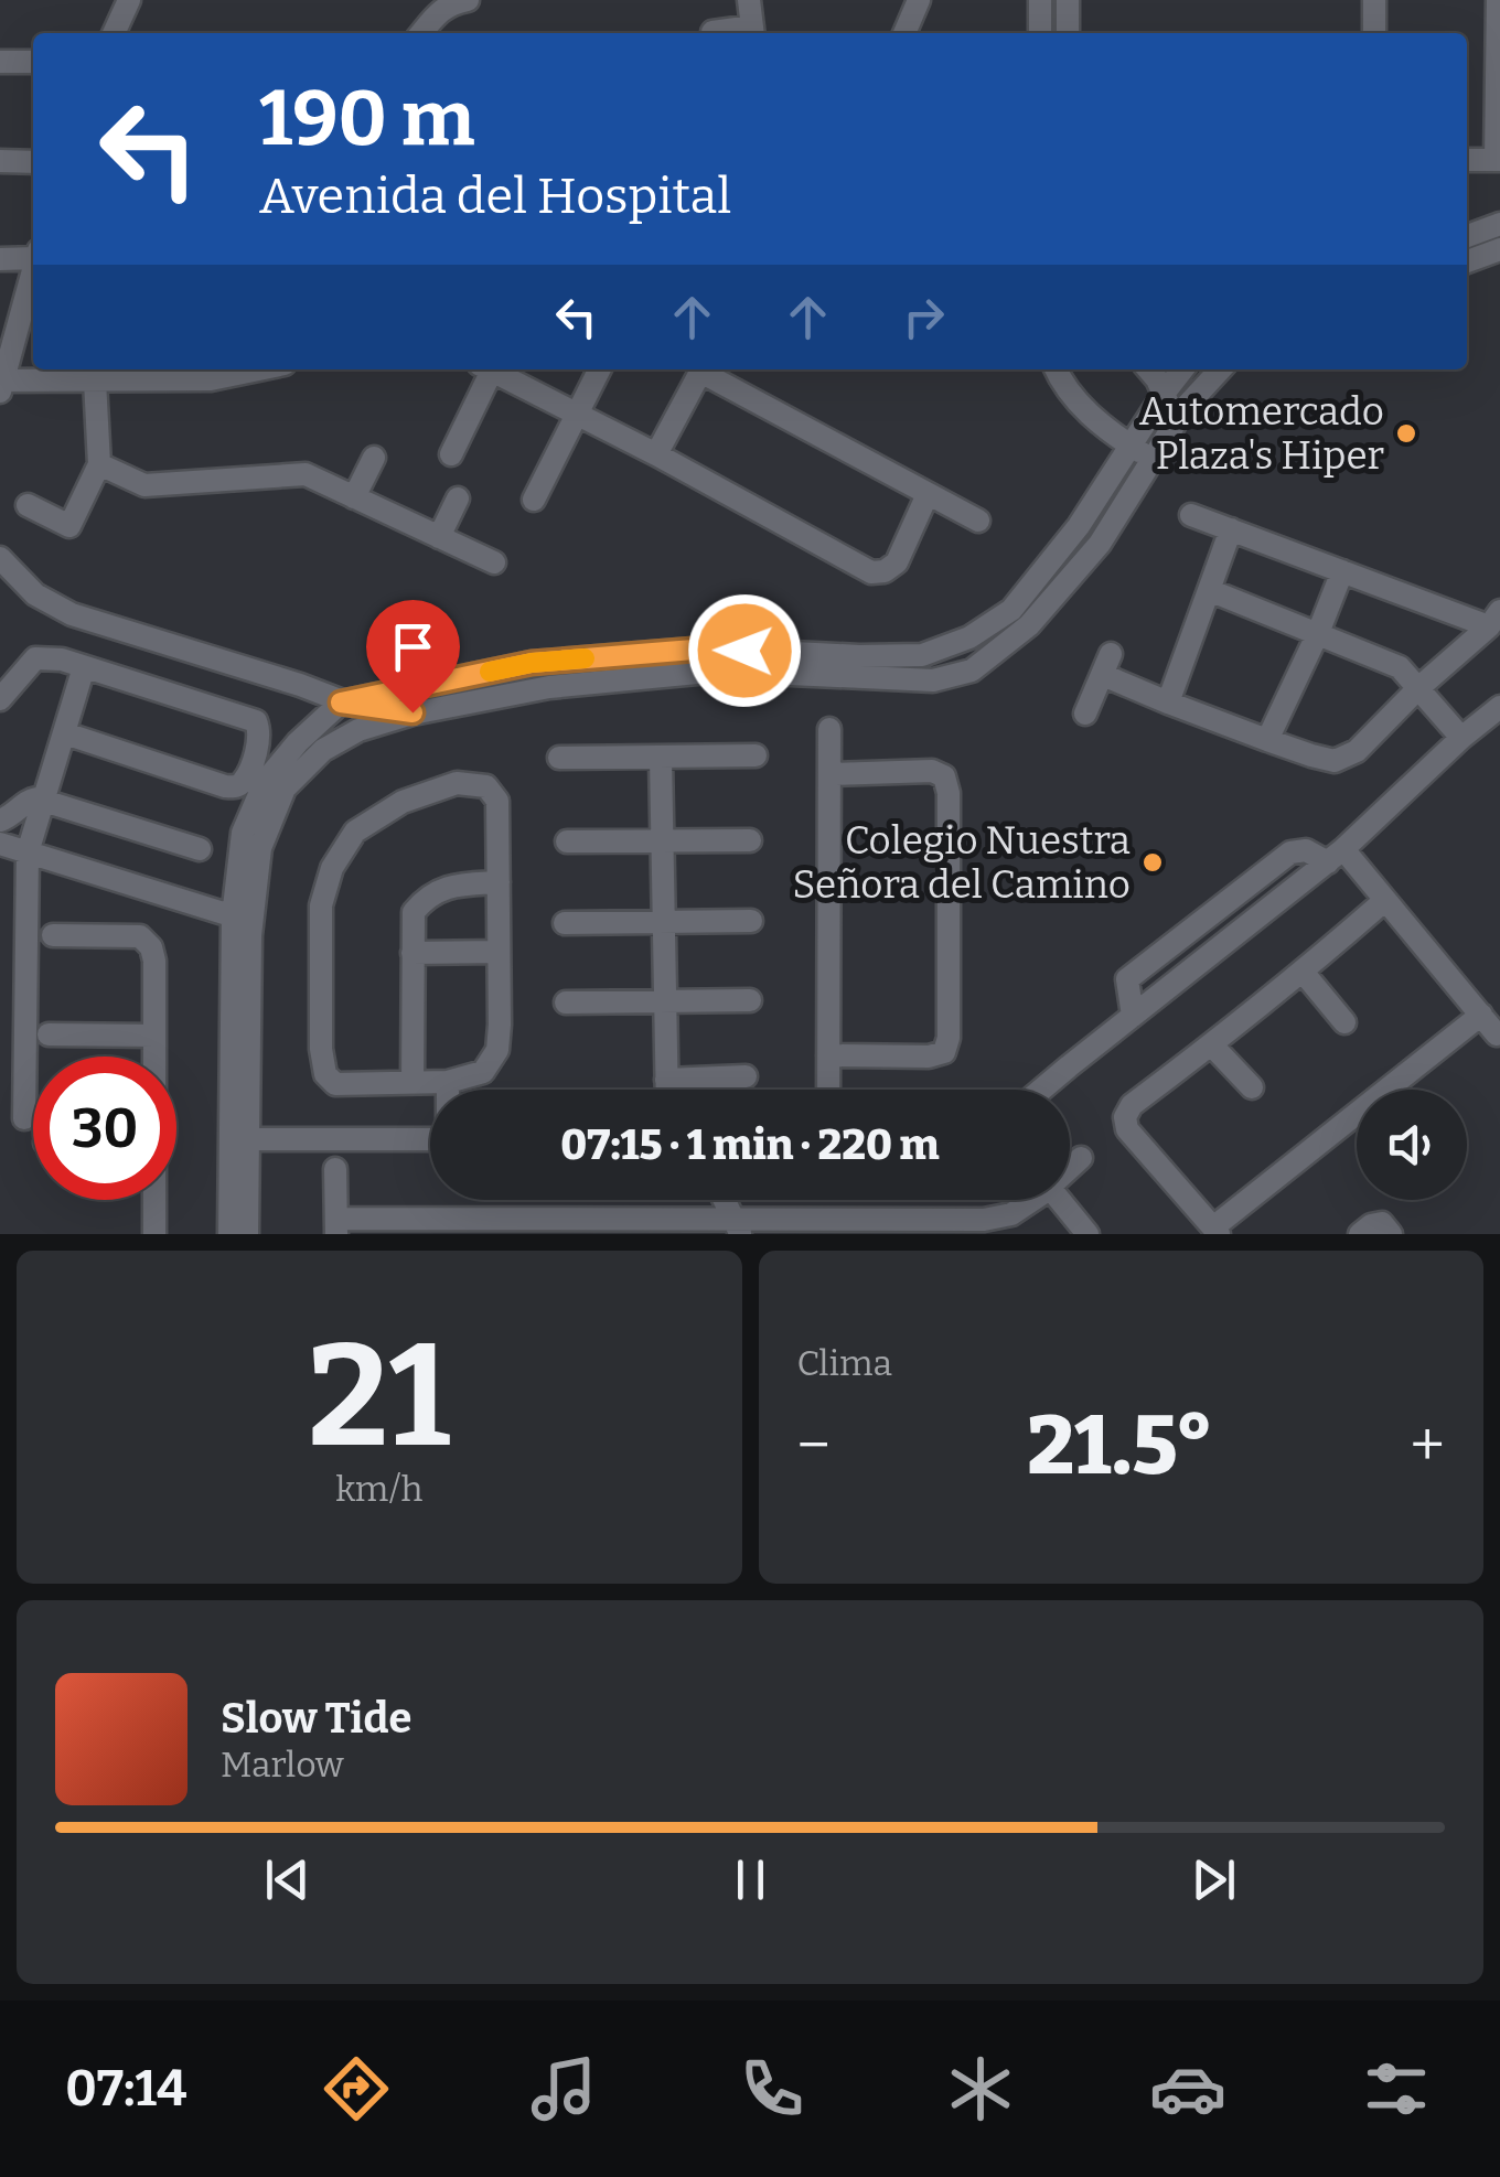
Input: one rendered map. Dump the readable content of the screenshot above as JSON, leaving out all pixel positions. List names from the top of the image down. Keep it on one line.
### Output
{"places":["Automercado Plaza's Hiper","Colegio Nuestra Señora del Camino"],"page":{"turn":["190 m","Avenida del Hospital"],"limit":"30","trip":"07:15 · 1 min · 220 m","tile":[["21","km/h"],"Clima"],"heat":["−","21.5°","+"],"song":["Slow Tide","Marlow"],"tabs":"07:14"}}
